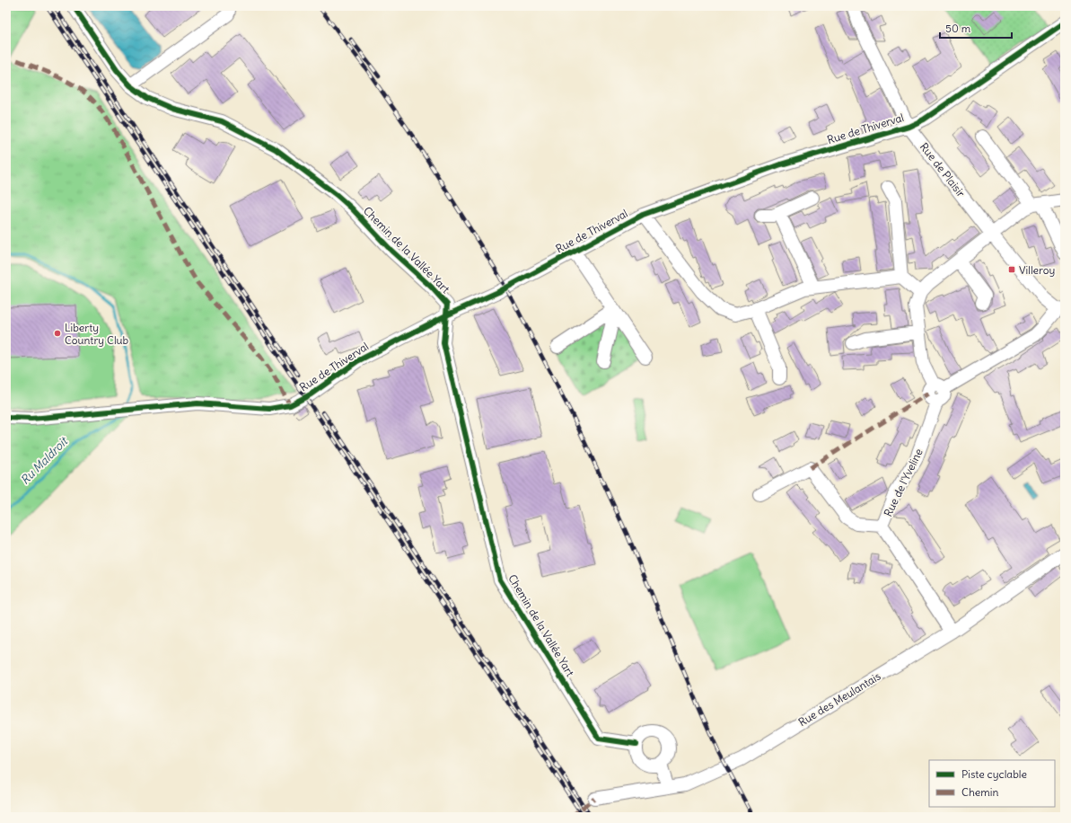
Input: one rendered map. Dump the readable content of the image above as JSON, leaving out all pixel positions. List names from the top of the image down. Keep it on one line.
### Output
{"streets":{"street":["Rue de Thiverval","Rue de Plaisir","Chemin de la Vallée Yart","Rue de l'Yveline","Rue des Meulantais"]},"crossings":[["Rue de Thiverval","Rue de Plaisir"],["Rue de Thiverval","Chemin de la Vallée Yart"],["Rue de l'Yveline","Rue des Meulantais"]],"water":["Ru Maldroit"],"places":{"transit":["Villeroy"],"other":["Liberty Country Club"]},"legend":["Piste cyclable","Chemin"],"scale_bar":"50 m"}
